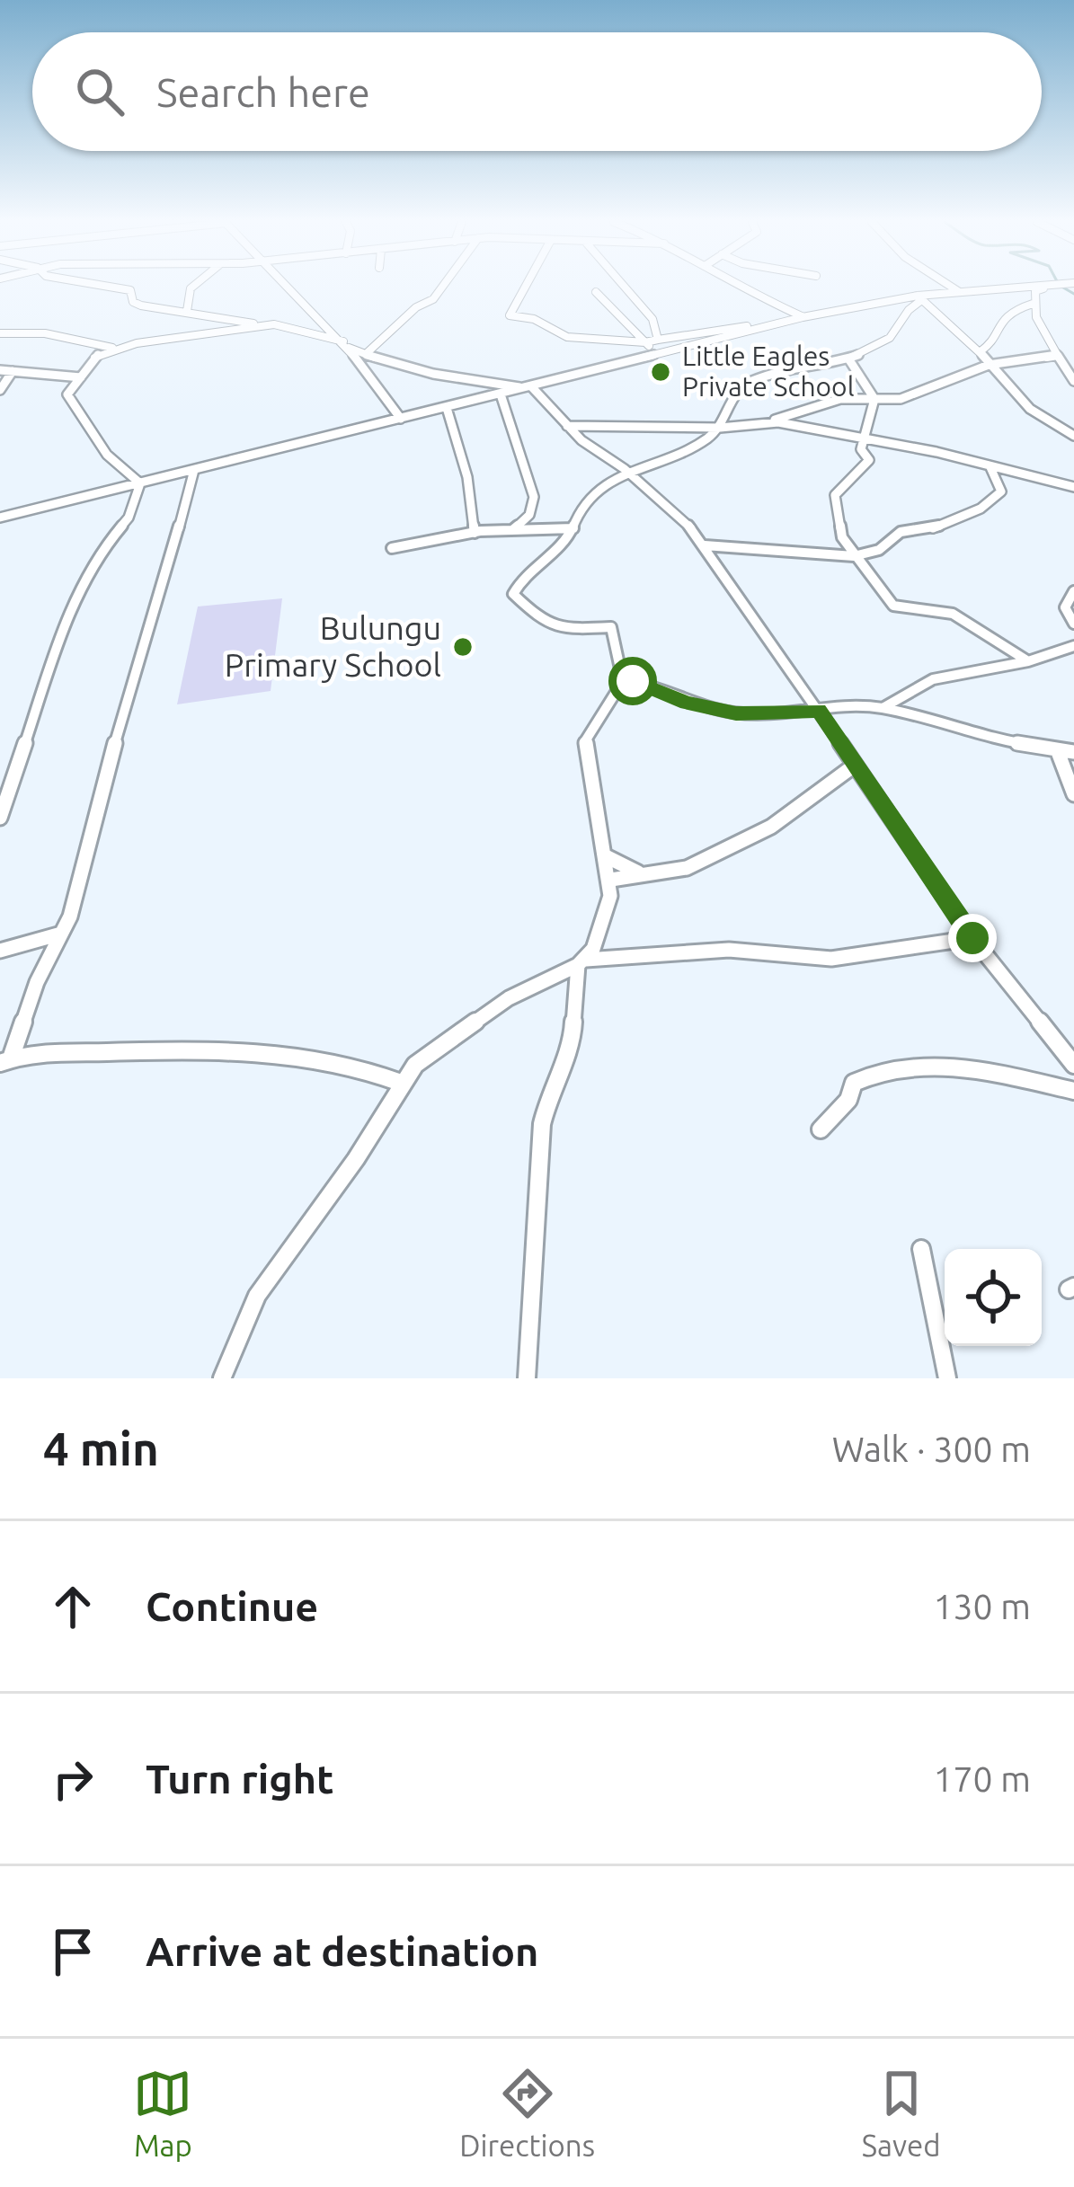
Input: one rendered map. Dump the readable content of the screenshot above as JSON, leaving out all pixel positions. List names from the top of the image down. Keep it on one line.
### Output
{"places":["Little Eagles Private School","Bulungu Primary School"],"page":{"search":"Search here","heading":["4 min","Walk · 300 m"],"list":[["Continue","130 m"],["Turn right","170 m"],"Arrive at destination"],"nav":["Map","Directions","Saved"]}}
